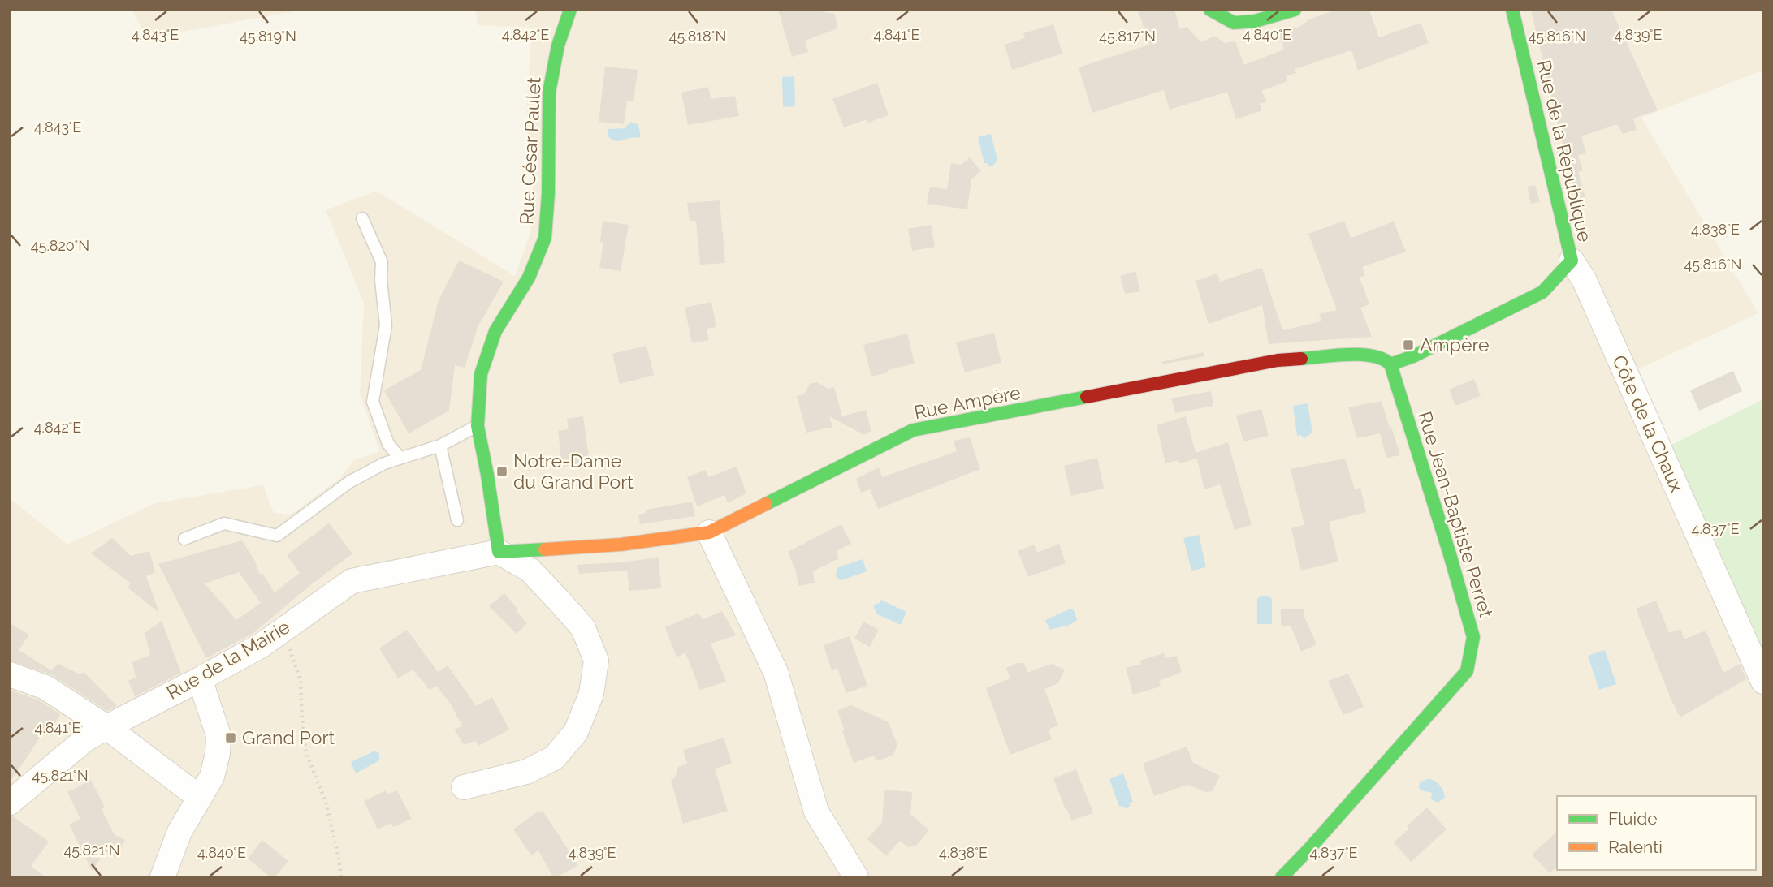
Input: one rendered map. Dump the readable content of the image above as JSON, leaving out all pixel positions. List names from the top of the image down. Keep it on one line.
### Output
{"streets":{"street":["Rue César Paulet","Rue de la République","Rue Ampère","Côte de la Chaux","Rue Jean-Baptiste Perret","Rue de la Mairie"]},"crossings":[["Rue César Paulet","Rue Ampère"],["Rue César Paulet","Rue de la Mairie"],["Rue de la République","Rue Ampère"],["Rue de la République","Côte de la Chaux"],["Rue de la République","Rue Jean-Baptiste Perret"],["Rue Ampère","Rue Jean-Baptiste Perret"],["Rue Ampère","Rue de la Mairie"]],"places":{"transit":["Ampère","Notre-Dame du Grand Port","Grand Port"]},"legend":["Fluide","Ralenti"],"coordinates":["4.843°E","4.842°E","4.841°E","4.840°E","4.839°E","45.819°N","45.818°N","45.817°N","45.816°N","4.838°E","45.820°N","4.837°E","45.821°N"]}
